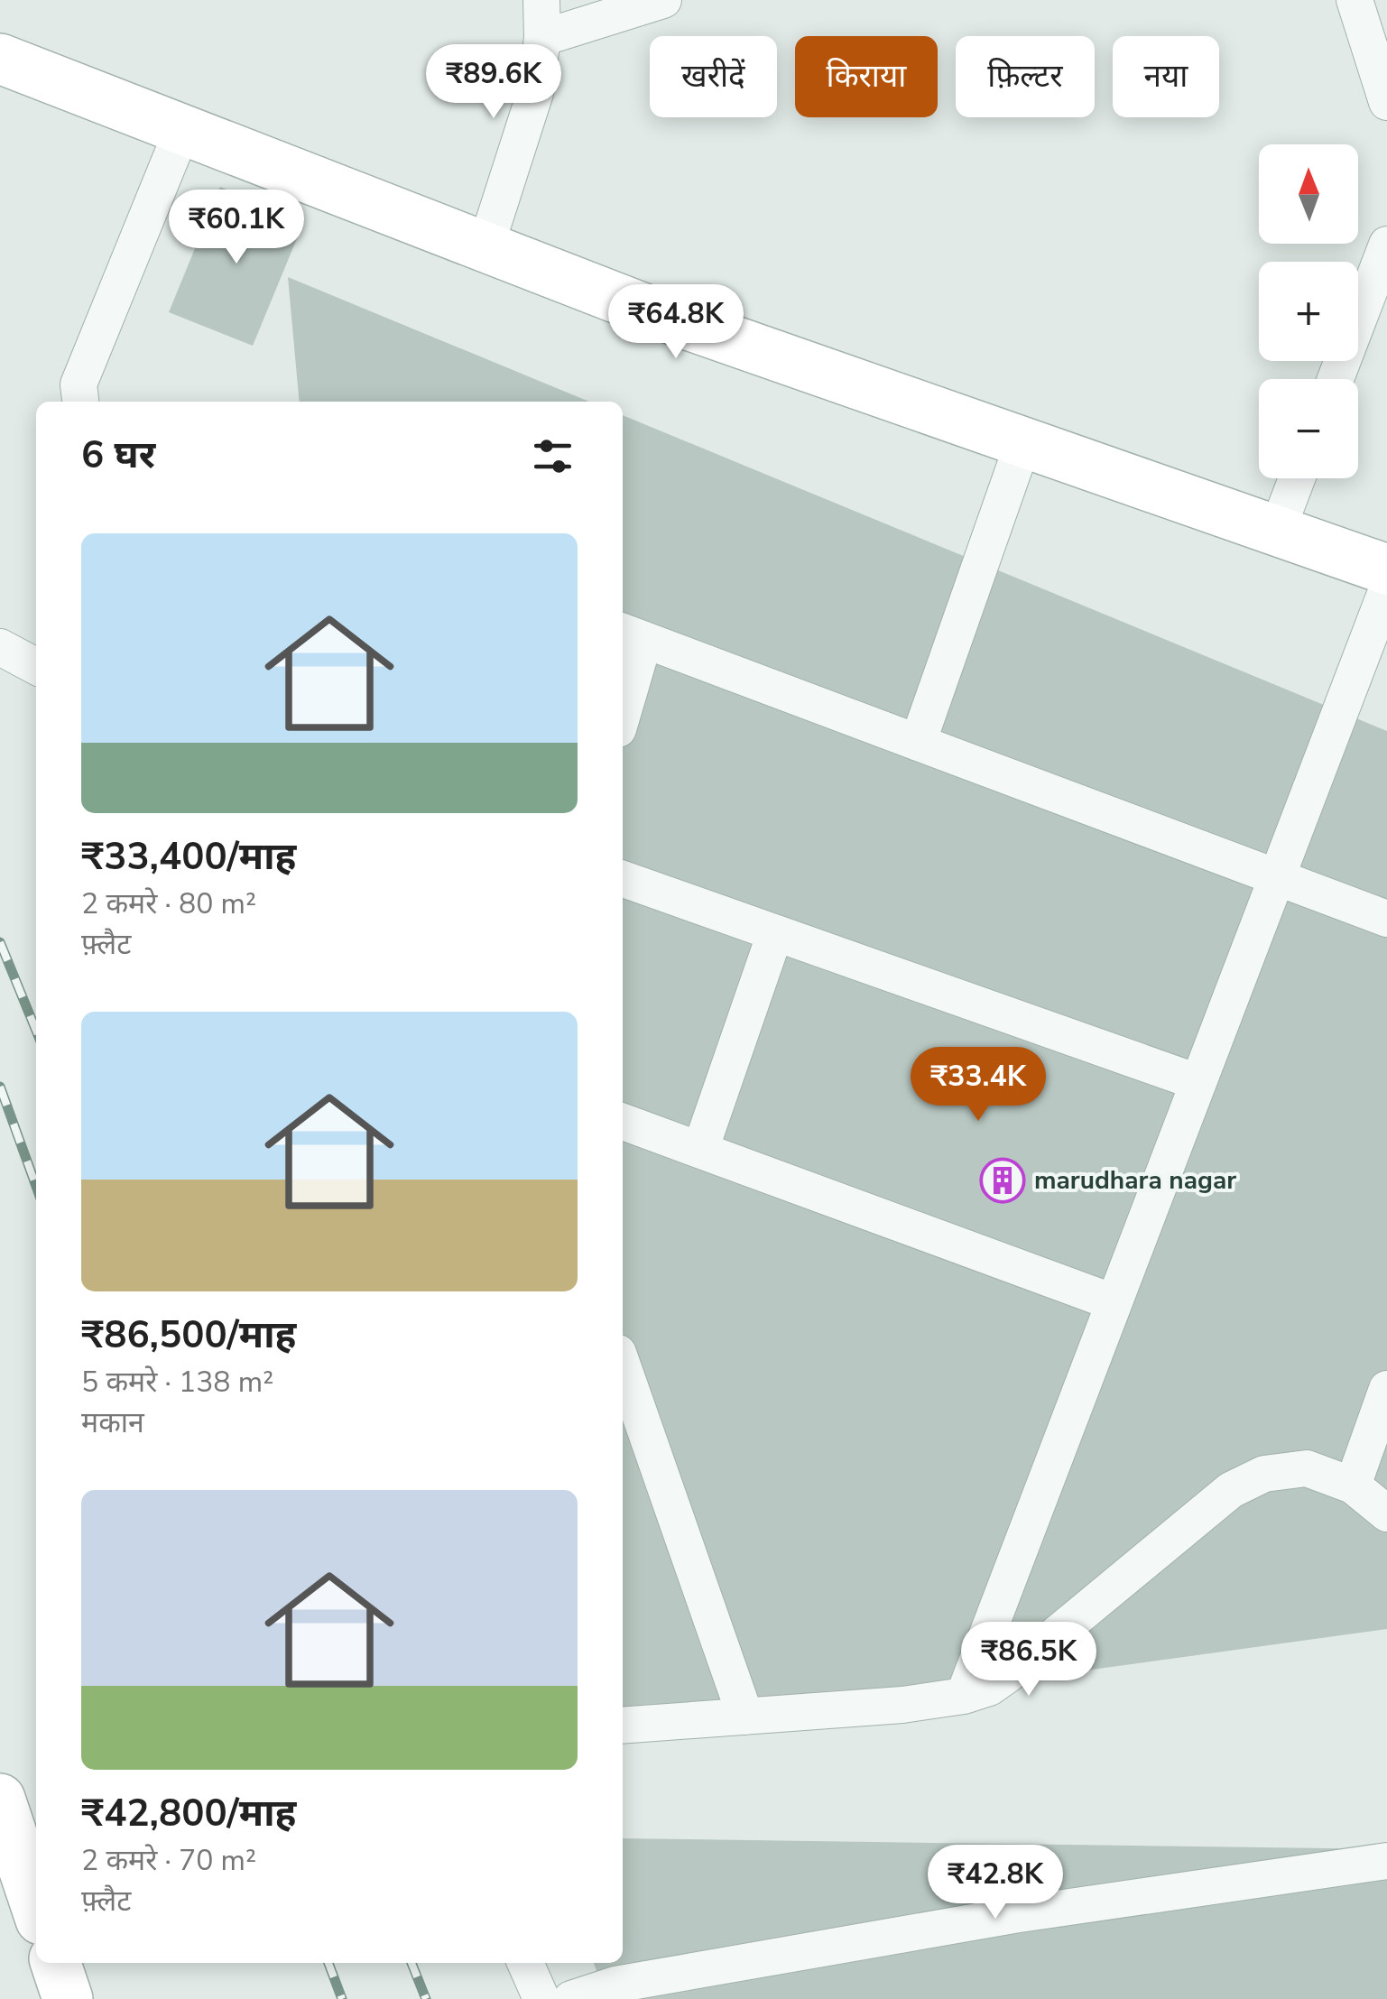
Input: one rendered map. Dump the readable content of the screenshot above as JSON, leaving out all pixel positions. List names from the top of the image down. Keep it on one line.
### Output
{"places":{"building":["marudhara nagar"]},"north":"top","page":{"chip":["खरीदें","किराया","फ़िल्टर","नया"],"price":["₹89.6K","₹60.1K","₹64.8K","₹33.4K","₹86.5K","₹42.8K"],"map_buttons":["+","−"],"heading":"6 घर","list":[{"name":"₹33,400/माह","note":"2 कमरे · 80 m² · फ़्लैट"},{"name":"₹86,500/माह","note":"5 कमरे · 138 m² · मकान"},{"name":"₹42,800/माह","note":"2 कमरे · 70 m² · फ़्लैट"}]}}
